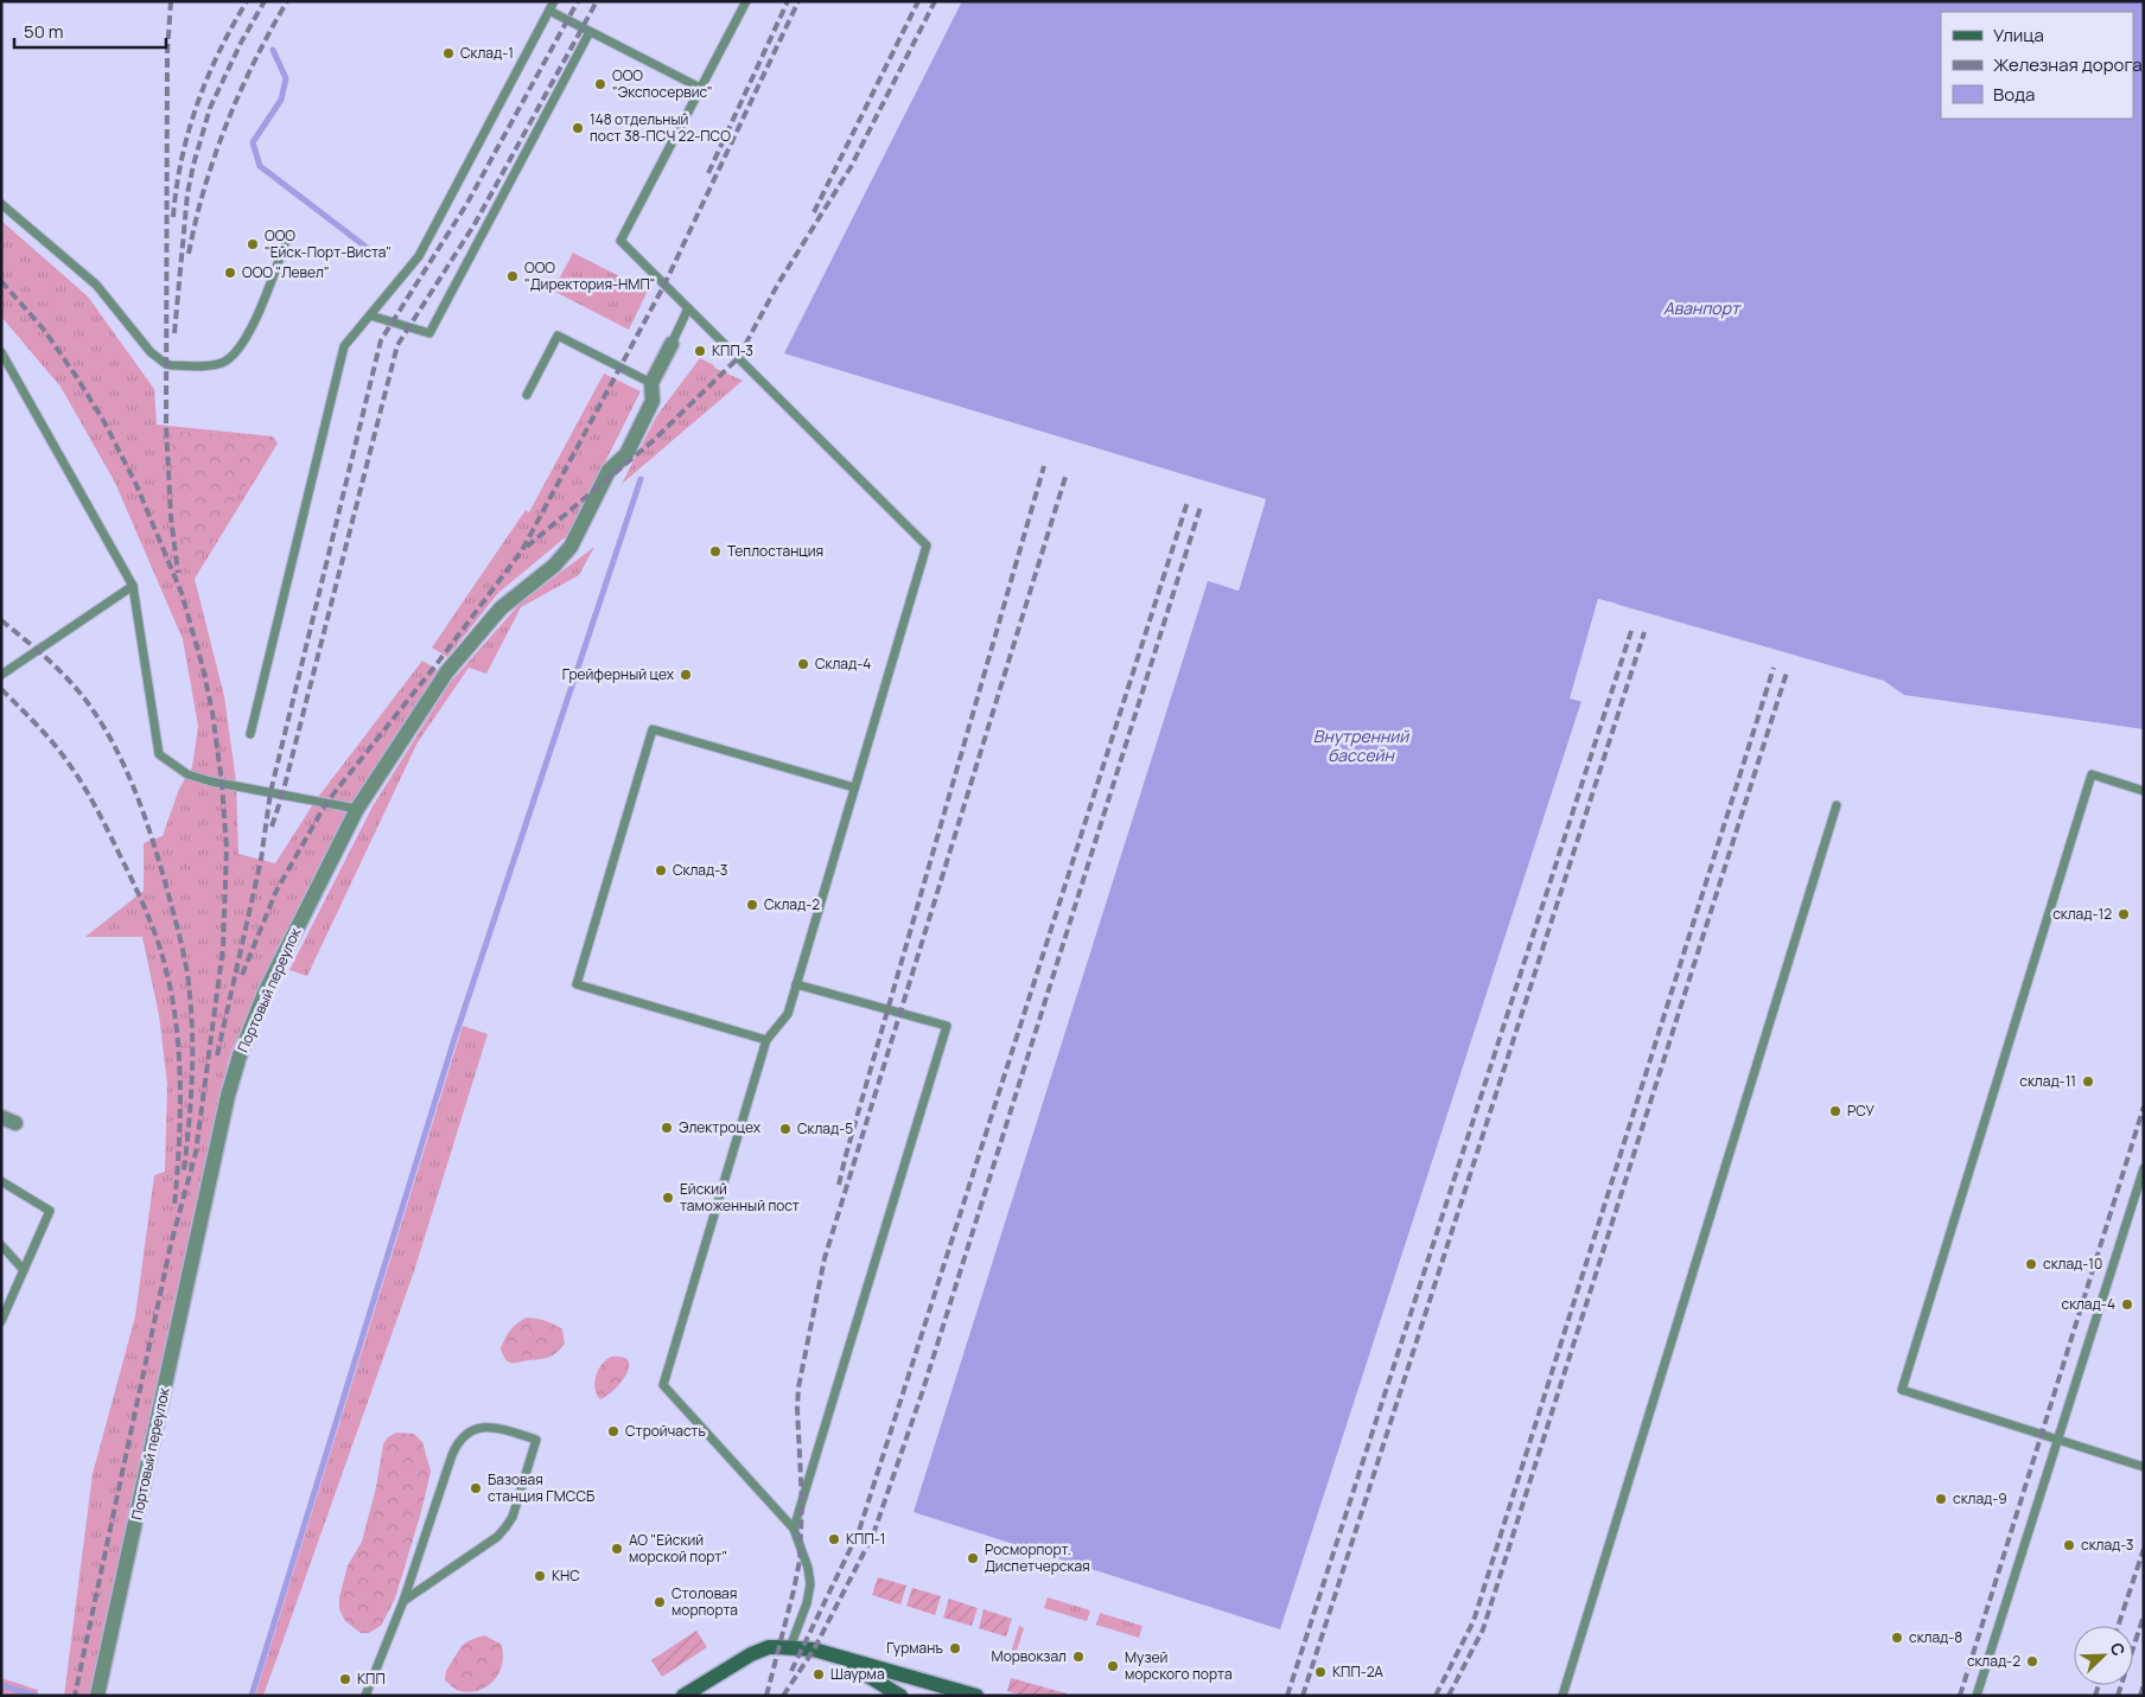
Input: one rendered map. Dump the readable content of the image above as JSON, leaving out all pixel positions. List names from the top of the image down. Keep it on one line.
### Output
{"streets":{"street":["Портовый переулок"]},"water":["Аванпорт","Внутренний бассейн"],"places":["Склад-1","ООО \"Экспосервис\"","148 отдельный пост 38-ПСЧ 22-ПСО","ООО \"Ейск-Порт-Виста\"","ООО \"Левел\"","ООО \"Директория-НМП\"","КПП-3","Теплостанция","Склад-4","Грейферный цех","Склад-3","Склад-2","склад-12","склад-11","РСУ","Электроцех","Склад-5","Ейский таможенный пост","склад-10","склад-4","Стройчасть","Базовая станция ГМССБ","склад-9","КПП-1","склад-3","АО \"Ейский морской порт\"","Росморпорт. Диспетчерская","КНС","Столовая морпорта","склад-8","Гурманъ","Морвокзал","склад-2","Музей морского порта","КПП-2А","Шаурма","КПП"],"legend":["Улица","Железная дорога","Вода"],"scale_bar":"50 m","north":"top right"}
